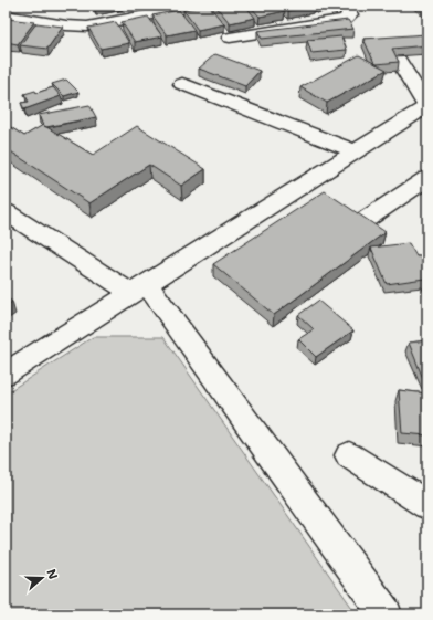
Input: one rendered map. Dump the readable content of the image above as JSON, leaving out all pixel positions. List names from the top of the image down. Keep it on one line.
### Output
{"north":"right"}
